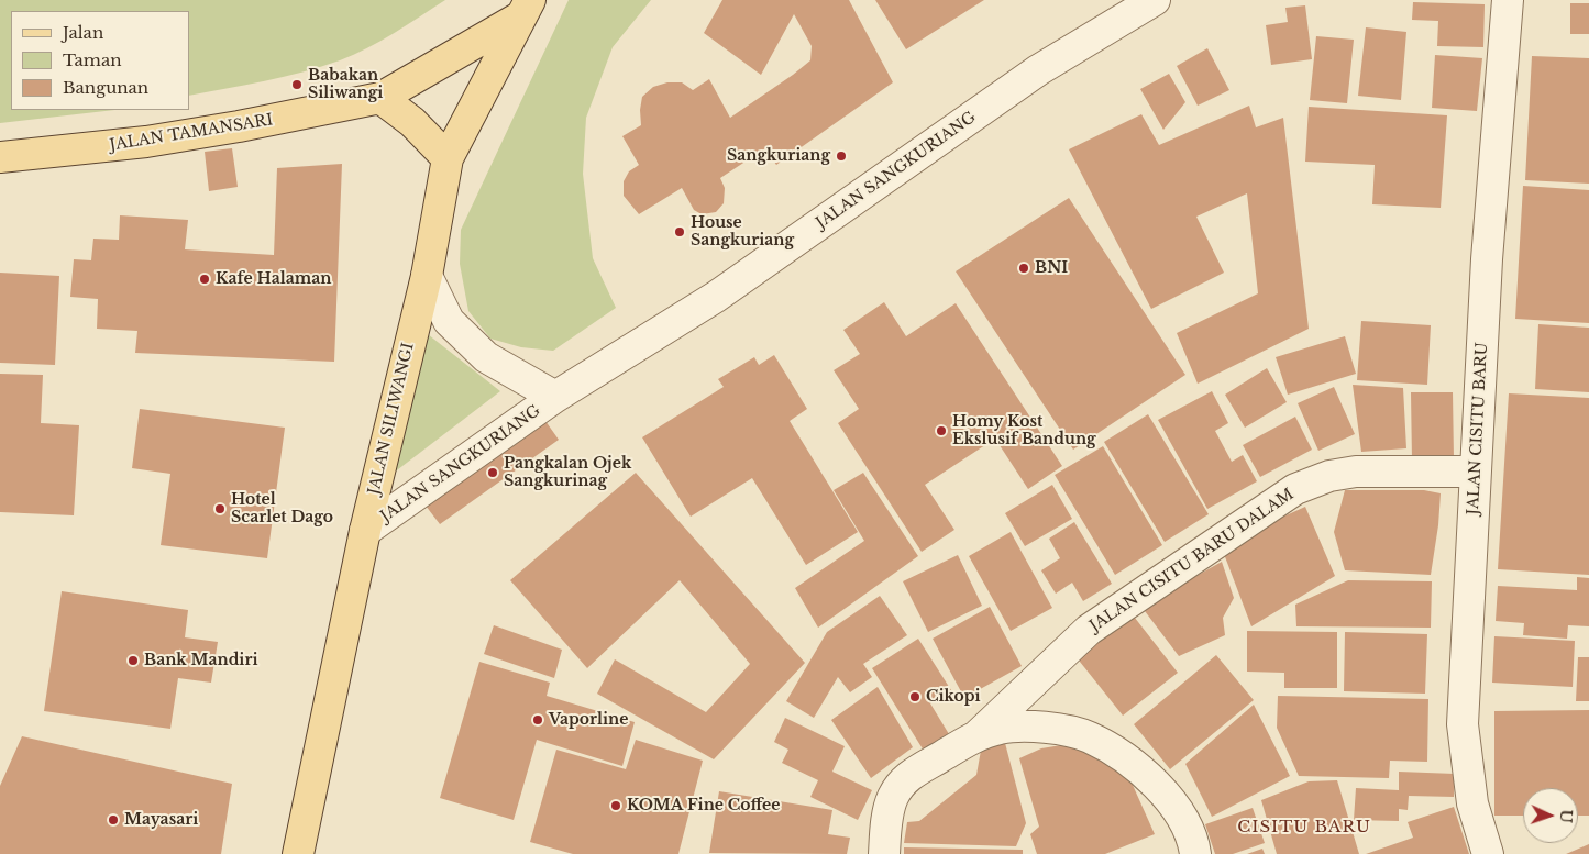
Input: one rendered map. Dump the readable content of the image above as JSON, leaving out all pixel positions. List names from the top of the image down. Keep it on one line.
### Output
{"streets":{"main road":["JALAN TAMANSARI","JALAN SILIWANGI"],"street":["JALAN SANGKURIANG","JALAN CISITU BARU","JALAN CISITU BARU DALAM"]},"crossings":[["JALAN TAMANSARI","JALAN SILIWANGI"],["JALAN SANGKURIANG","JALAN SILIWANGI"],["JALAN CISITU BARU","JALAN CISITU BARU DALAM"]],"districts":["CISITU BARU"],"places":["Babakan Siliwangi","Sangkuriang","House Sangkuriang","BNI","Kafe Halaman","Homy Kost Ekslusif Bandung","Pangkalan Ojek Sangkurinag","Hotel Scarlet Dago","Bank Mandiri","Cikopi","Vaporline","KOMA Fine Coffee","Mayasari"],"legend":["Jalan","Taman","Bangunan"],"north":"right"}
